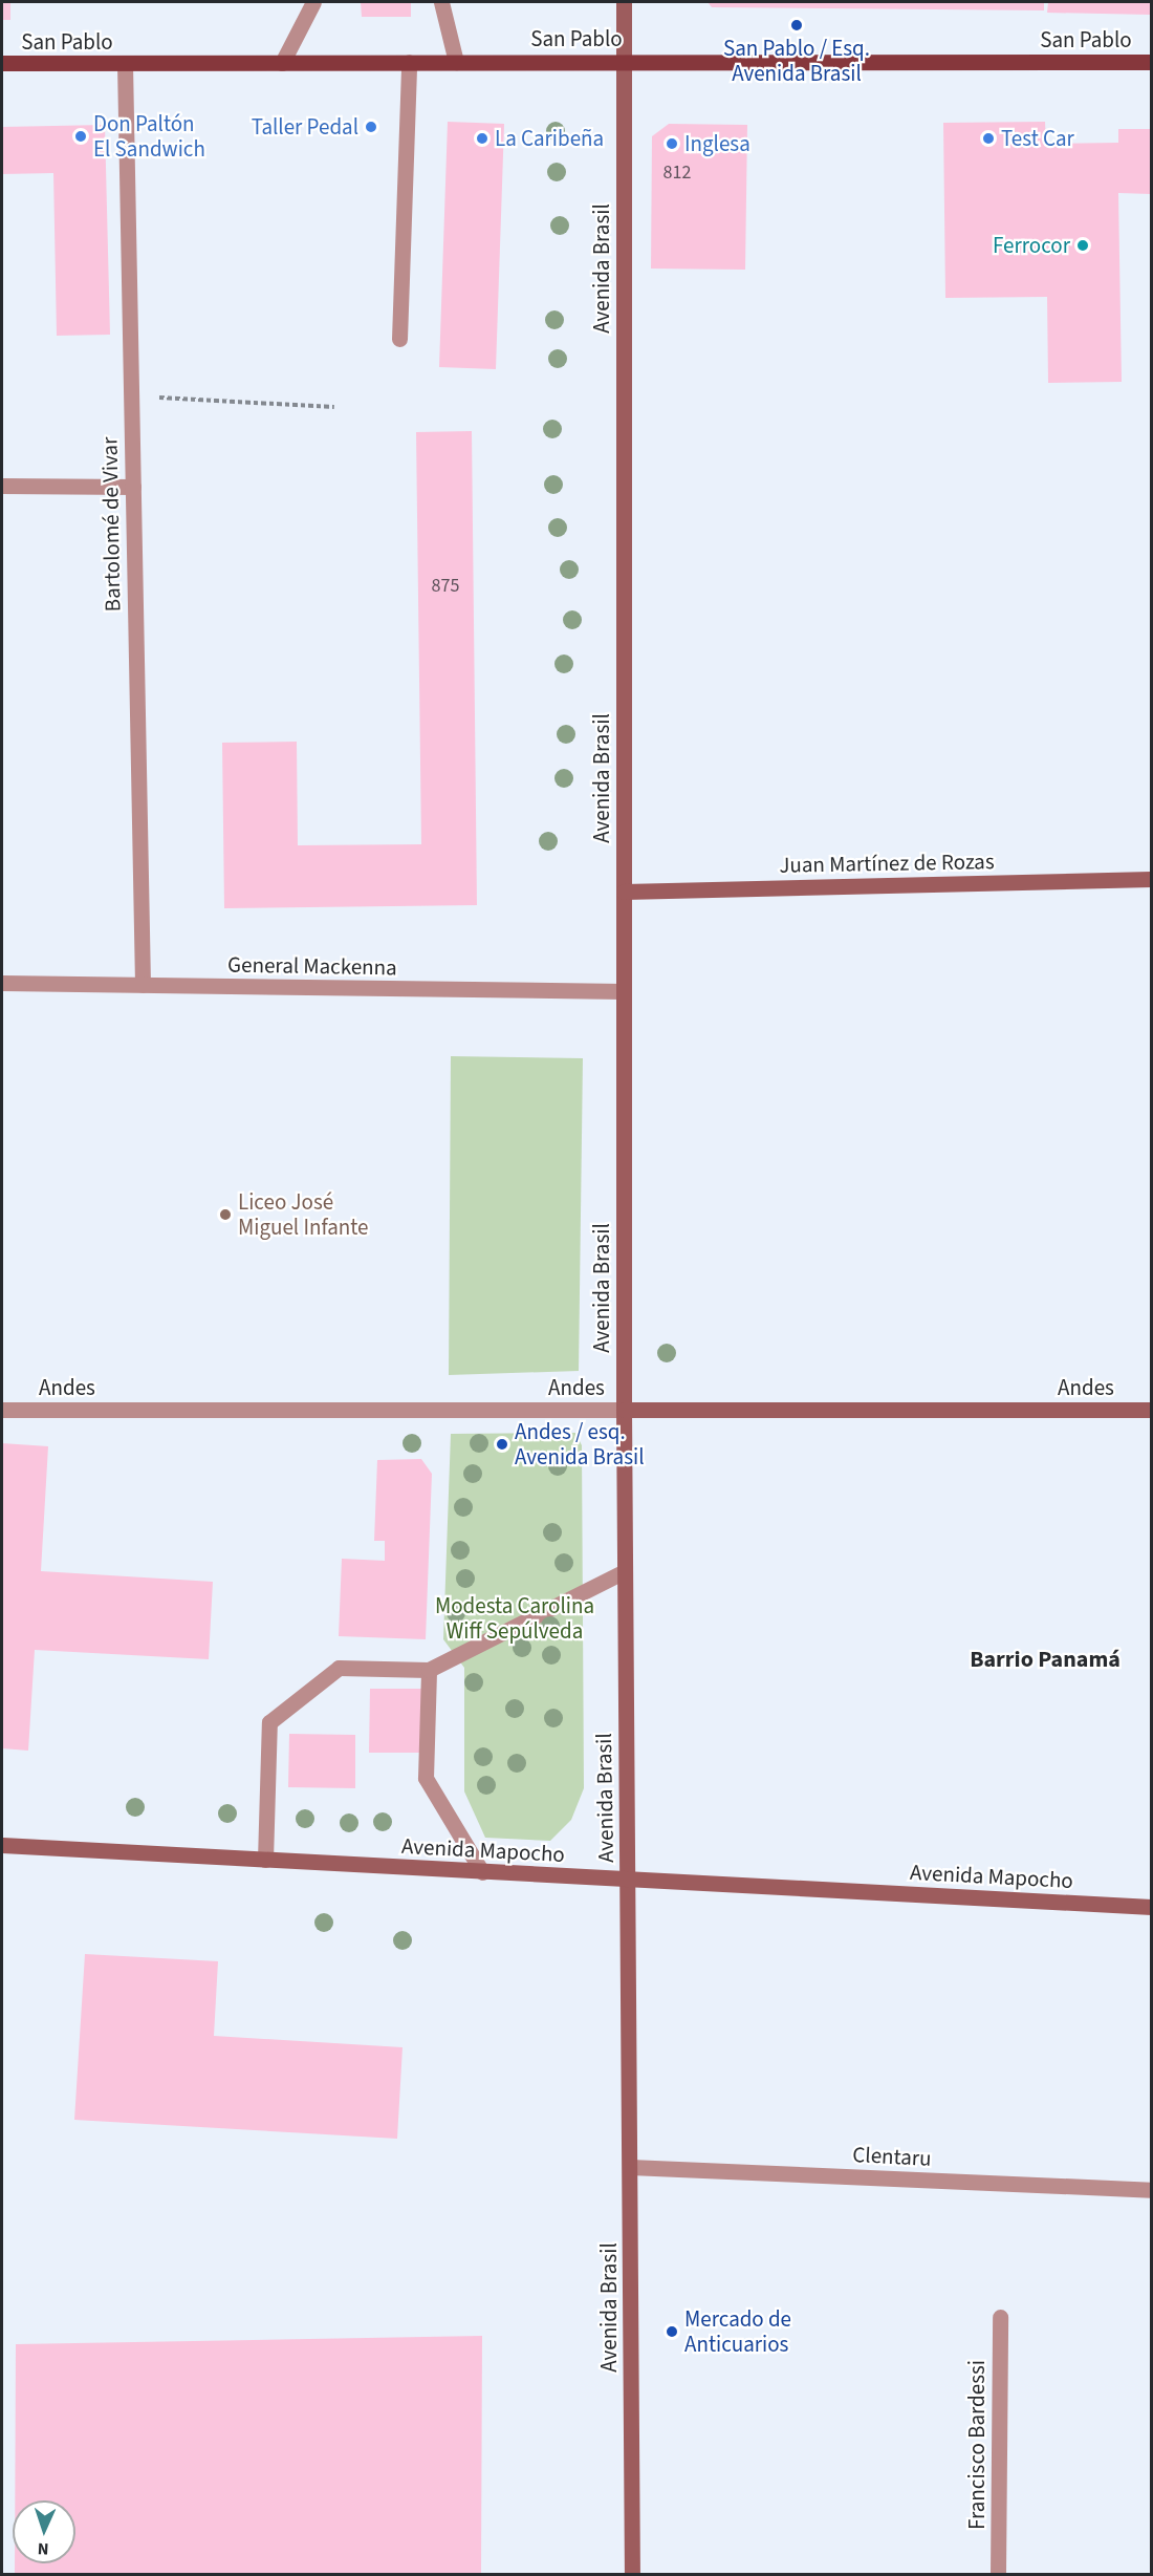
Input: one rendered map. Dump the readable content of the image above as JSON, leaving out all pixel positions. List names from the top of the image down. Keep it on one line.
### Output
{"streets":{"main road":["San Pablo","Avenida Brasil","Juan Martínez de Rozas","Andes","Avenida Mapocho"],"street":["Bartolomé de Vivar","General Mackenna","Clentaru","Francisco Bardessi"]},"crossings":[["San Pablo","Avenida Brasil"],["San Pablo","Bartolomé de Vivar"],["Avenida Brasil","Juan Martínez de Rozas"],["Avenida Brasil","General Mackenna"],["Avenida Brasil","Andes"],["Avenida Brasil","Avenida Mapocho"],["Avenida Brasil","Clentaru"],["Bartolomé de Vivar","General Mackenna"]],"districts":["Barrio Panamá"],"parks":["Modesta Carolina Wiff Sepúlveda"],"places":["San Pablo / Esq. Avenida Brasil","Taller Pedal","Don Paltón El Sandwich","La Caribeña","Test Car","Inglesa","Ferrocor","Liceo José Miguel Infante","Andes / esq. Avenida Brasil","Mercado de Anticuarios"],"house_numbers":["812","875"],"north":"bottom"}
